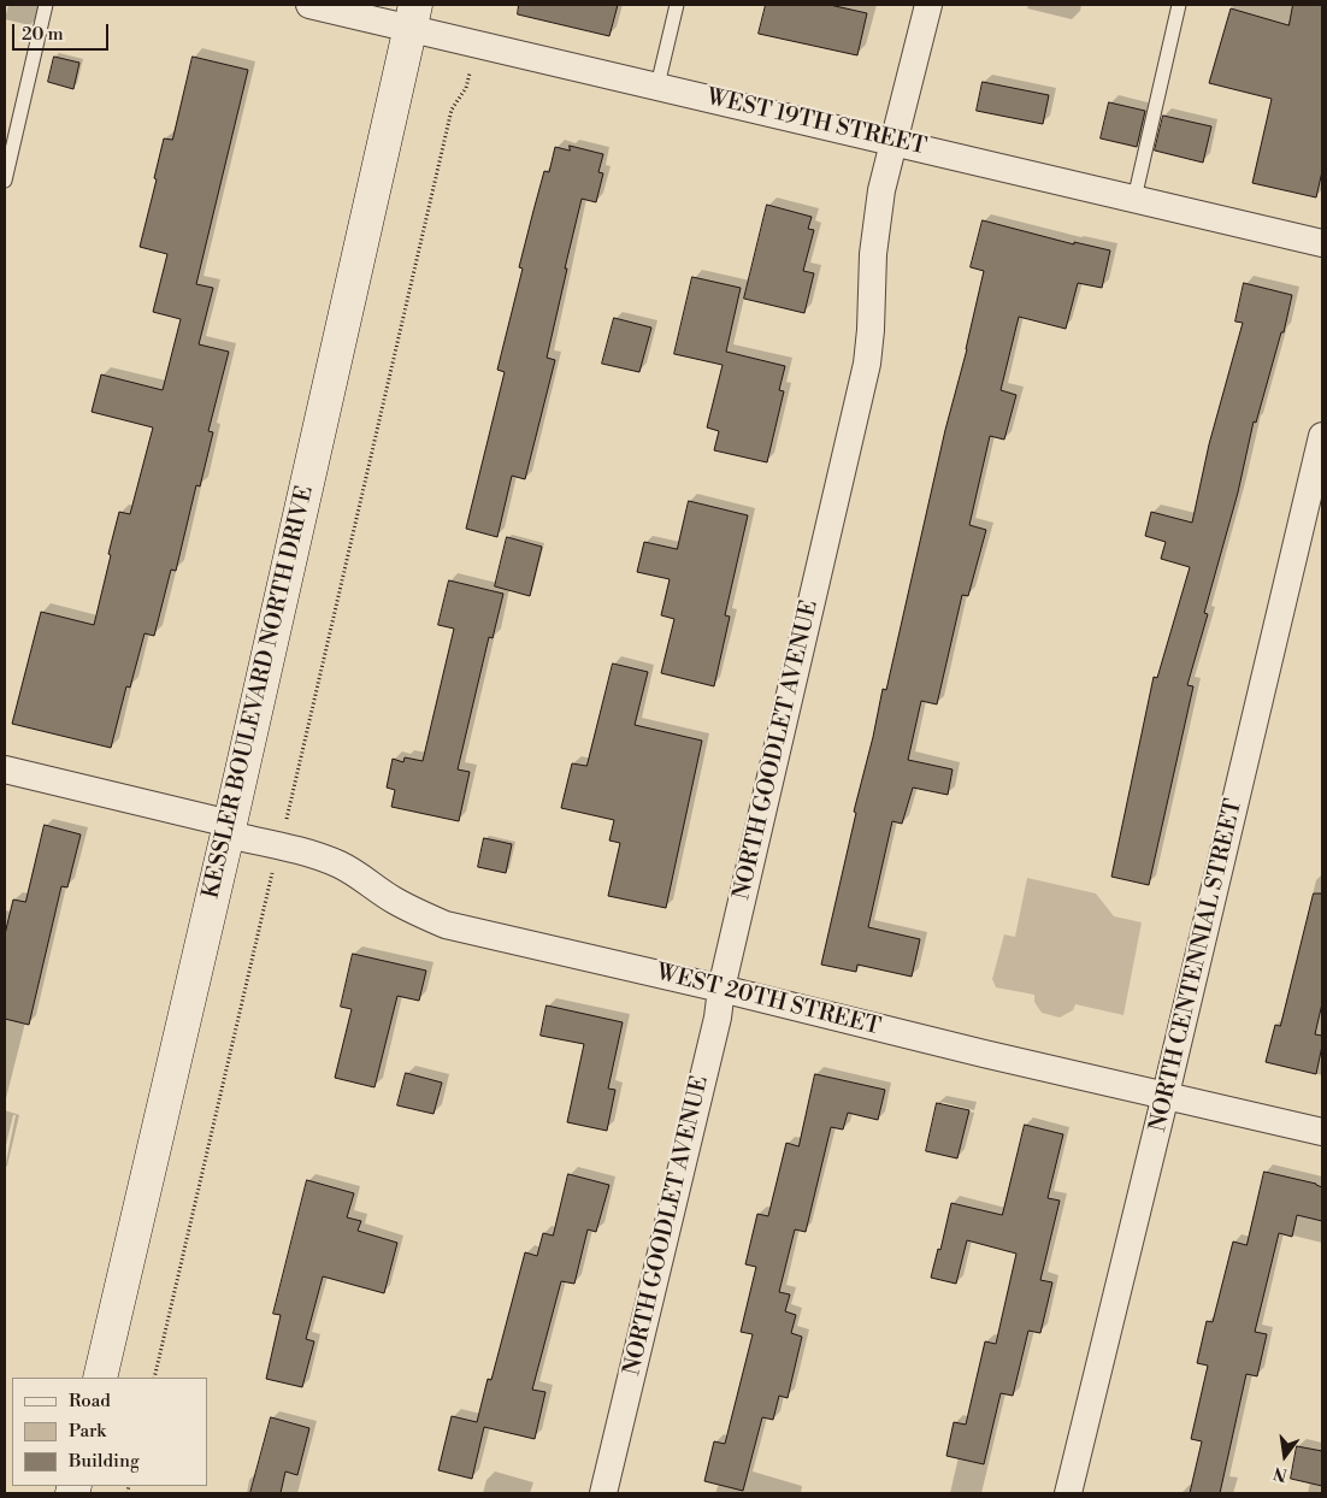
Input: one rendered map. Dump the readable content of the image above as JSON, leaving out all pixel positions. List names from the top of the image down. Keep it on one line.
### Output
{"streets":{"main road":["KESSLER BOULEVARD NORTH DRIVE"],"street":["WEST 19TH STREET","NORTH GOODLET AVENUE","NORTH CENTENNIAL STREET","WEST 20TH STREET"]},"crossings":[["WEST 19TH STREET","KESSLER BOULEVARD NORTH DRIVE"],["WEST 19TH STREET","NORTH GOODLET AVENUE"],["KESSLER BOULEVARD NORTH DRIVE","WEST 20TH STREET"],["NORTH GOODLET AVENUE","WEST 20TH STREET"],["NORTH CENTENNIAL STREET","WEST 20TH STREET"]],"legend":["Road","Park","Building"],"scale_bar":"20 m","north":"bottom"}
